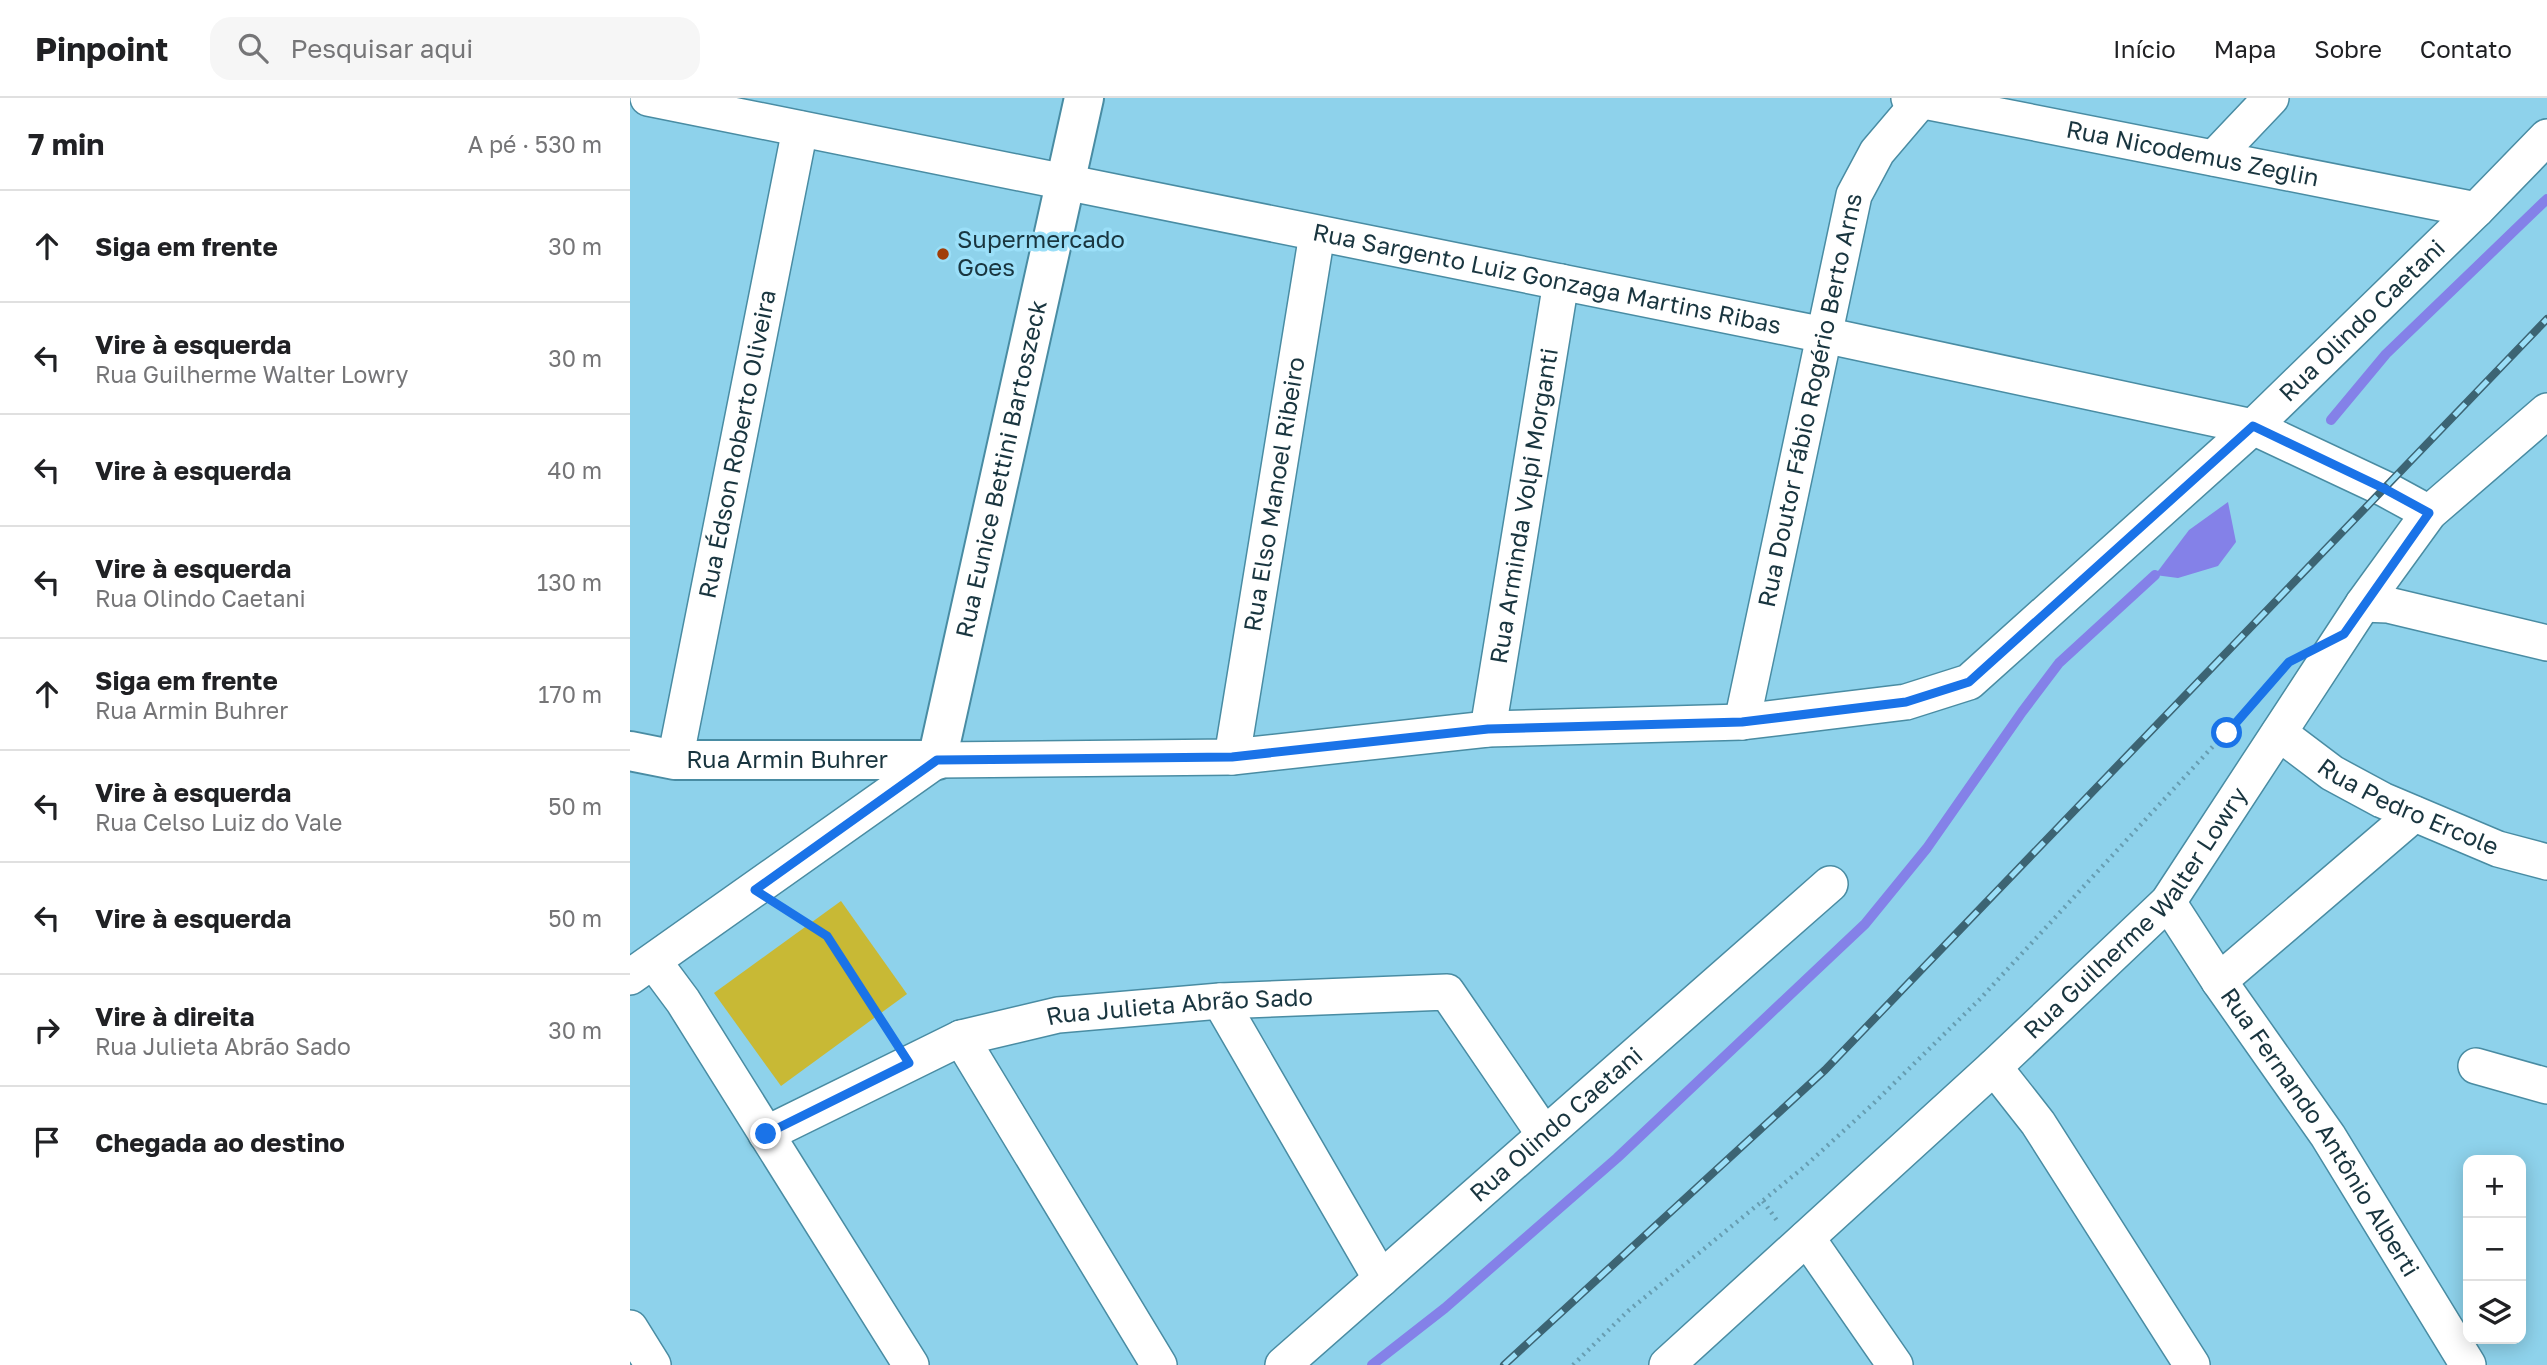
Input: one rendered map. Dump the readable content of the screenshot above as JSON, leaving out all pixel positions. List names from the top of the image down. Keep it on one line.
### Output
{"streets":{"street":["Rua Nicodemus Zeglin","Rua Sargento Luiz Gonzaga Martins Ribas","Rua Olindo Caetani","Rua Doutor Fábio Rogério Berto Arns","Rua Édson Roberto Oliveira","Rua Eunice Bettini Bartoszeck","Rua Elso Manoel Ribeiro","Rua Arminda Volpi Morganti","Rua Armin Buhrer","Rua Pedro Ercole","Rua Guilherme Walter Lowry","Rua Julieta Abrão Sado","Rua Fernando Antônio Alberti"]},"crossings":[["Rua Nicodemus Zeglin","Rua Olindo Caetani"],["Rua Nicodemus Zeglin","Rua Doutor Fábio Rogério Berto Arns"],["Rua Sargento Luiz Gonzaga Martins Ribas","Rua Olindo Caetani"],["Rua Sargento Luiz Gonzaga Martins Ribas","Rua Doutor Fábio Rogério Berto Arns"],["Rua Sargento Luiz Gonzaga Martins Ribas","Rua Édson Roberto Oliveira"],["Rua Sargento Luiz Gonzaga Martins Ribas","Rua Eunice Bettini Bartoszeck"],["Rua Sargento Luiz Gonzaga Martins Ribas","Rua Elso Manoel Ribeiro"],["Rua Sargento Luiz Gonzaga Martins Ribas","Rua Arminda Volpi Morganti"],["Rua Sargento Luiz Gonzaga Martins Ribas","Rua Guilherme Walter Lowry"],["Rua Olindo Caetani","Rua Doutor Fábio Rogério Berto Arns"],["Rua Olindo Caetani","Rua Armin Buhrer"],["Rua Olindo Caetani","Rua Julieta Abrão Sado"],["Rua Doutor Fábio Rogério Berto Arns","Rua Armin Buhrer"],["Rua Édson Roberto Oliveira","Rua Armin Buhrer"],["Rua Eunice Bettini Bartoszeck","Rua Armin Buhrer"],["Rua Elso Manoel Ribeiro","Rua Armin Buhrer"],["Rua Arminda Volpi Morganti","Rua Armin Buhrer"],["Rua Pedro Ercole","Rua Guilherme Walter Lowry"],["Rua Guilherme Walter Lowry","Rua Fernando Antônio Alberti"]],"places":["Supermercado Goes"],"page":{"header":"Pinpoint","search":"Pesquisar aqui","nav":["Início","Mapa","Sobre","Contato"],"heading":["7 min","A pé · 530 m"],"list":[["Siga em frente","30 m"],["Vire à esquerda","Rua Guilherme Walter Lowry","30 m"],["Vire à esquerda","40 m"],["Vire à esquerda","Rua Olindo Caetani","130 m"],["Siga em frente","Rua Armin Buhrer","170 m"],["Vire à esquerda","Rua Celso Luiz do Vale","50 m"],["Vire à esquerda","50 m"],["Vire à direita","Rua Julieta Abrão Sado","30 m"],"Chegada ao destino"],"map_buttons":["+","−"]}}
